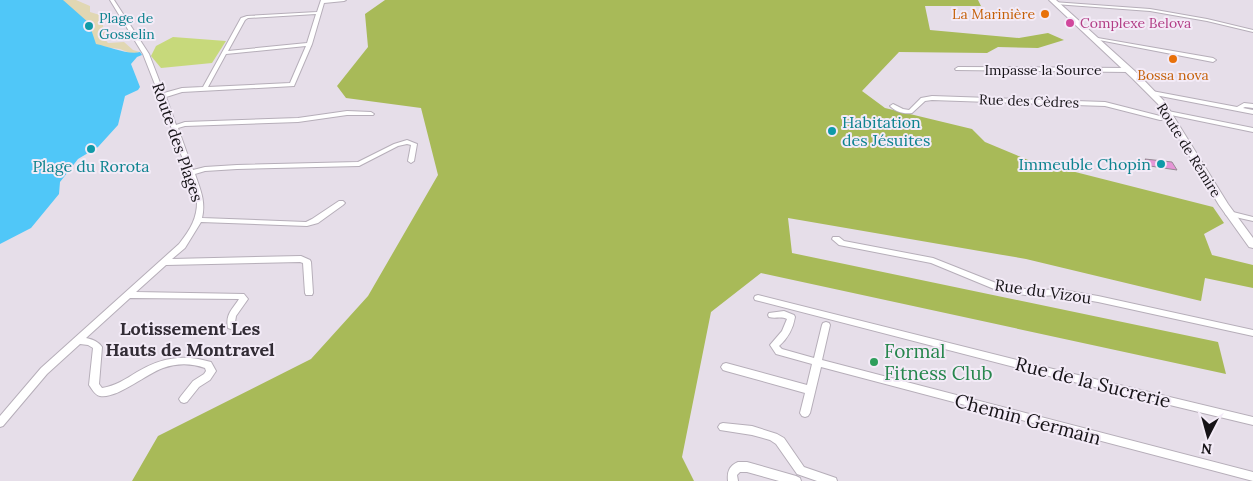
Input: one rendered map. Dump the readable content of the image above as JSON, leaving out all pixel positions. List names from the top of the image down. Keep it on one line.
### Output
{"streets":{"main road":["Route de Rémire"],"street":["Impasse la Source","Rue des Cèdres","Route des Plages","Rue du Vizou","Rue de la Sucrerie","Chemin Germain"]},"crossings":[["Impasse la Source","Route de Rémire"],["Rue des Cèdres","Route de Rémire"]],"districts":["Lotissement Les Hauts de Montravel"],"places":["La Marinière","Complexe Belova","Plage de Gosselin","Bossa nova","Habitation des Jésuites","Plage du Rorota","Immeuble Chopin","Formal Fitness Club"],"north":"bottom"}
